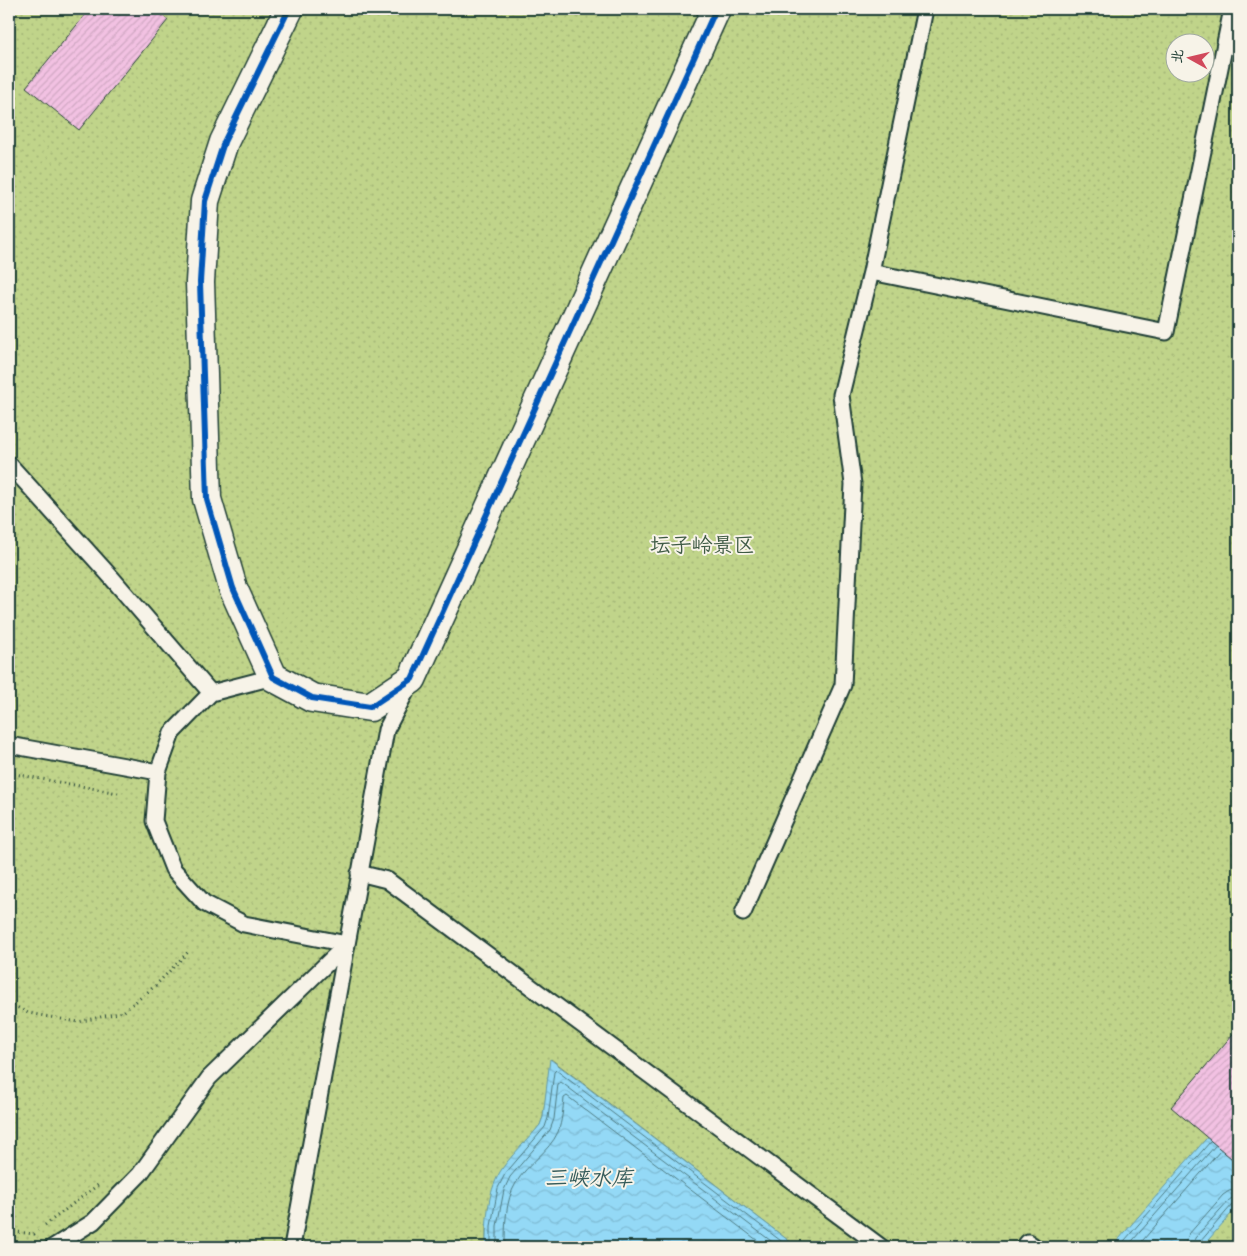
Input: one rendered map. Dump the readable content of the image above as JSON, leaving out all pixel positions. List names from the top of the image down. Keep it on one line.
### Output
{"water":["三峡水库"],"parks":["坛子岭景区"],"north":"left"}
